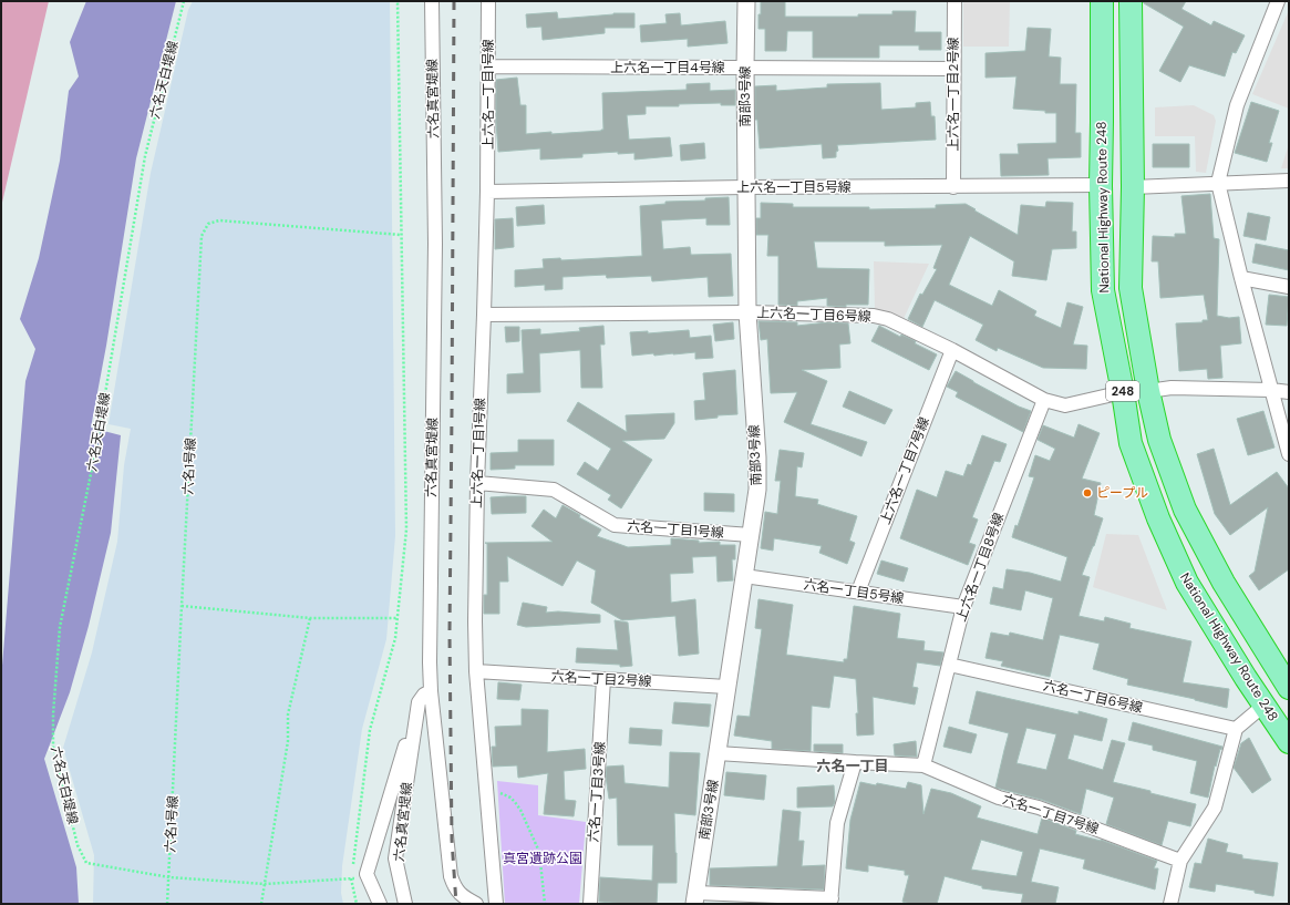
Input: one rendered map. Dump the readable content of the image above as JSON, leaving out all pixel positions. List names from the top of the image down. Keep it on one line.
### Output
{"streets":{"highway":["National Highway Route 248","248"],"street":["上六名一丁目4号線","上六名一丁目1号線","上六名一丁目2号線","南部3号線","六名真宮堤線","上六名一丁目5号線","上六名一丁目6号線","上六名一丁目7号線","六名一丁目1号線","上六名一丁目8号線","六名一丁目5号線","六名一丁目2号線","六名一丁目6号線","六名一丁目3号線","六名一丁目7号線"],"path":["六名天白堤線","六名1号線"]},"crossings":[["上六名一丁目4号線","上六名一丁目1号線"],["上六名一丁目4号線","上六名一丁目2号線"],["上六名一丁目4号線","南部3号線"],["六名天白堤線","六名1号線"],["上六名一丁目1号線","上六名一丁目5号線"],["上六名一丁目1号線","上六名一丁目6号線"],["上六名一丁目1号線","六名一丁目1号線"],["上六名一丁目1号線","六名一丁目2号線"],["上六名一丁目2号線","上六名一丁目5号線"],["南部3号線","上六名一丁目5号線"],["南部3号線","上六名一丁目6号線"],["南部3号線","六名一丁目1号線"],["南部3号線","六名一丁目5号線"],["南部3号線","六名一丁目2号線"],["上六名一丁目5号線","National Highway Route 248"],["National Highway Route 248","上六名一丁目6号線"],["上六名一丁目6号線","上六名一丁目7号線"],["上六名一丁目6号線","上六名一丁目8号線"],["上六名一丁目7号線","六名一丁目5号線"],["上六名一丁目8号線","六名一丁目5号線"],["上六名一丁目8号線","六名一丁目6号線"],["上六名一丁目8号線","六名一丁目7号線"],["六名一丁目2号線","六名一丁目3号線"]],"districts":["六名一丁目"],"parks":["真宮遺跡公園"],"places":["ピープル"]}
